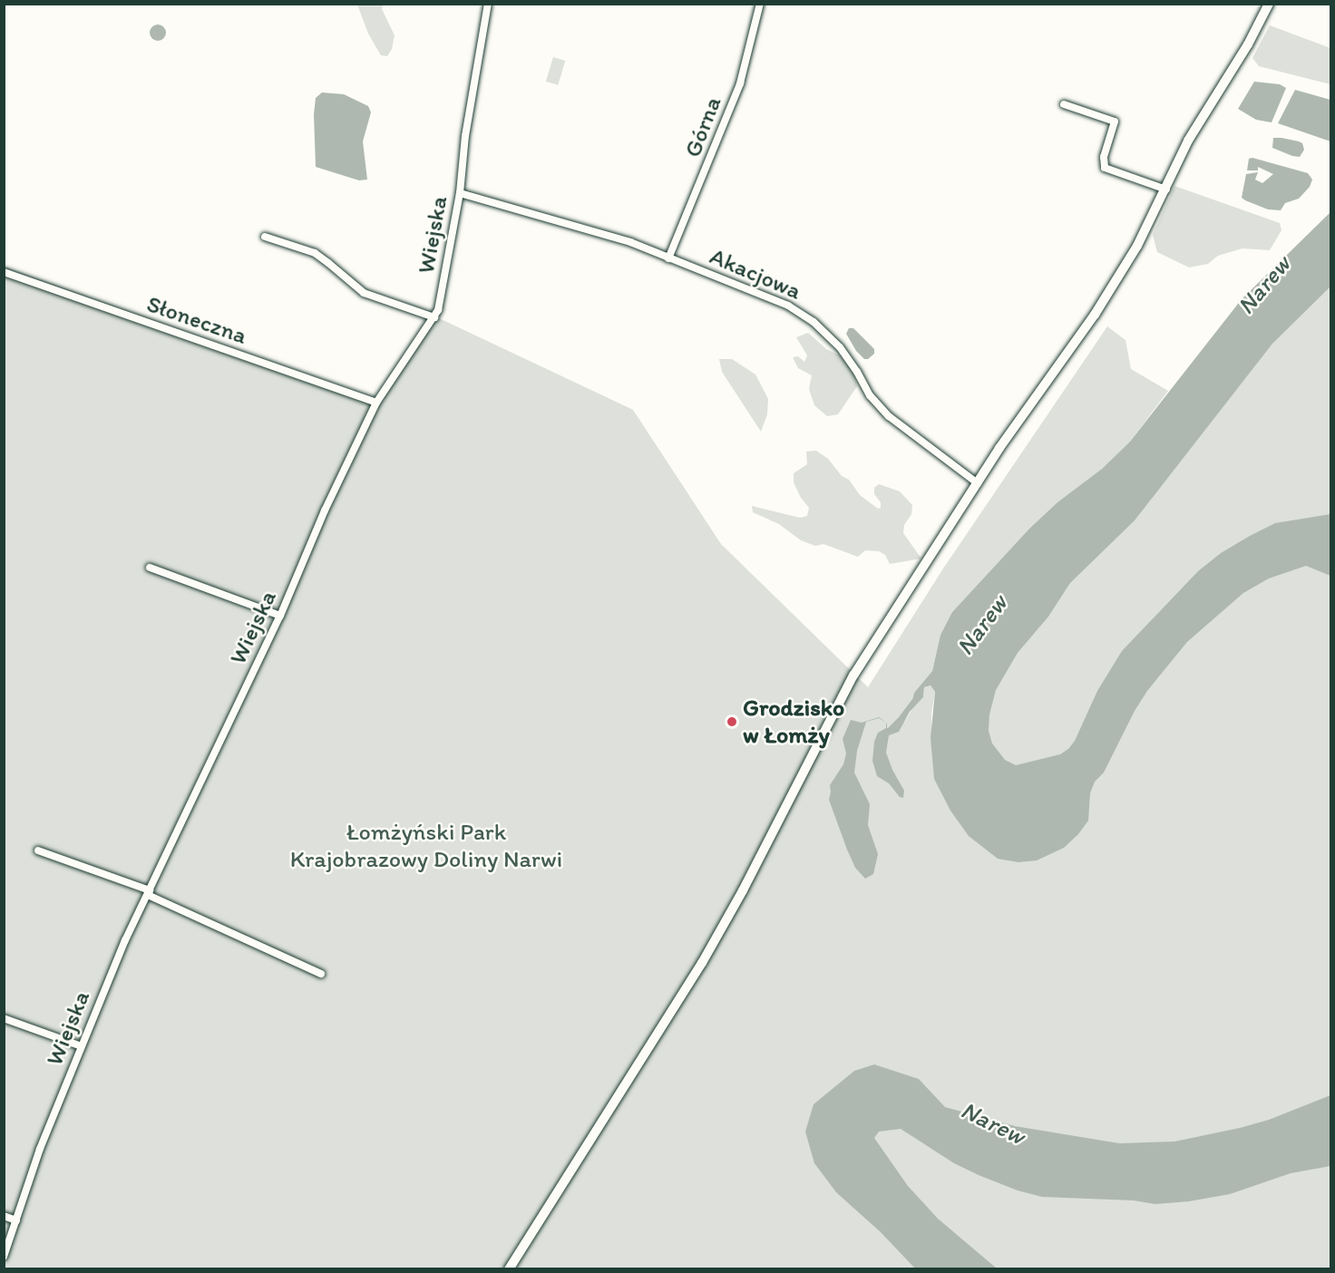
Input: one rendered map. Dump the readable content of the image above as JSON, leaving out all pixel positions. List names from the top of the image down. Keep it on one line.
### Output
{"streets":{"street":["Górna","Wiejska","Akacjowa","Słoneczna"]},"crossings":[["Górna","Akacjowa"],["Wiejska","Akacjowa"],["Wiejska","Słoneczna"]],"water":["Narew"],"parks":["Łomżyński Park Krajobrazowy Doliny Narwi"],"places":["Grodzisko w Łomży"]}
